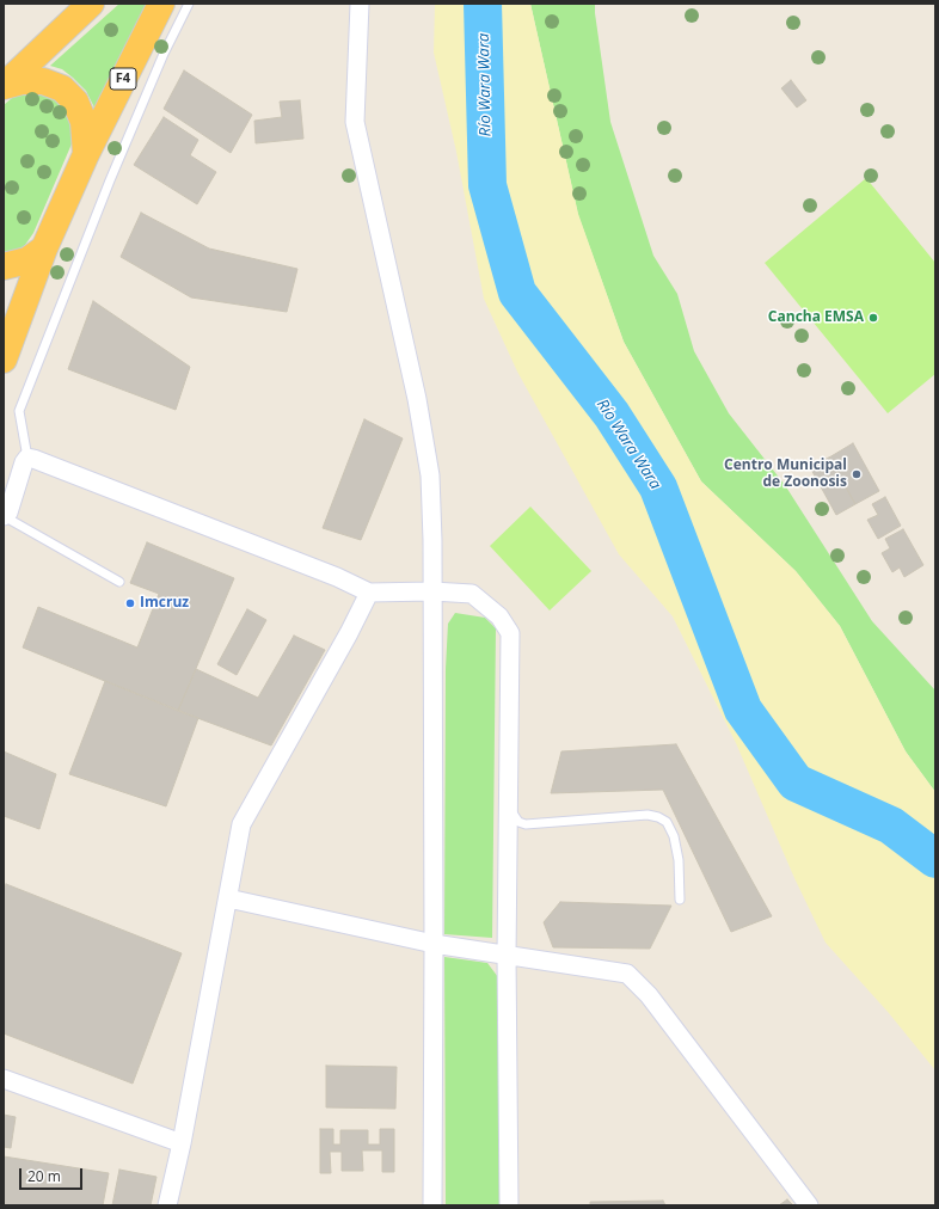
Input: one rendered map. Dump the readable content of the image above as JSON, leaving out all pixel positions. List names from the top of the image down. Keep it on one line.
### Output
{"streets":{"highway":["F4"]},"water":["Río Wara Wara"],"places":["Cancha EMSA","Centro Municipal de Zoonosis","Imcruz"],"scale_bar":"20 m"}
